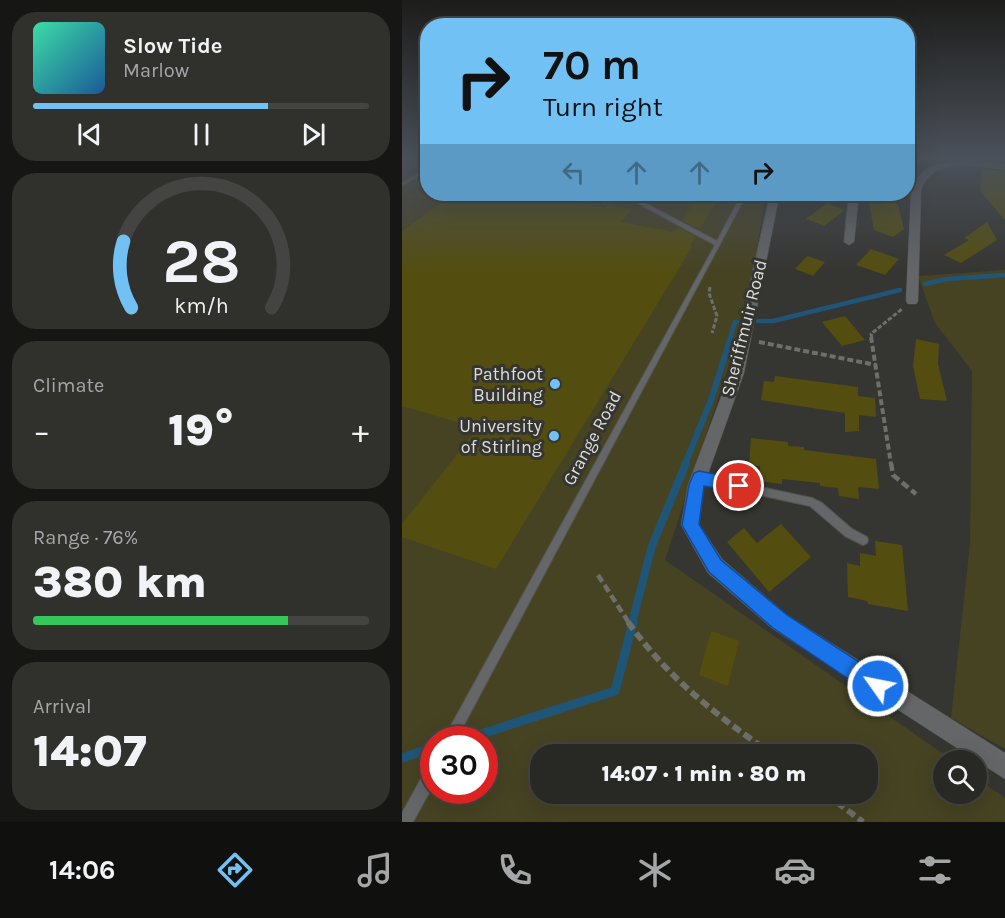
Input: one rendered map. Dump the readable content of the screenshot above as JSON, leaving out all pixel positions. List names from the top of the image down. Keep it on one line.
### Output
{"streets":{"street":["Sheriffmuir Road"],"lane":["Grange Road"]},"places":["Pathfoot Building","University of Stirling"],"page":{"turn":["70 m","Turn right"],"song":["Slow Tide","Marlow"],"tile":["Climate",["Range · 76%","380 km"],["Arrival","14:07"]],"heat":["−","19°","+"],"limit":"30","trip":"14:07 · 1 min · 80 m","tabs":"14:06","gauge":["28","km/h"]}}
